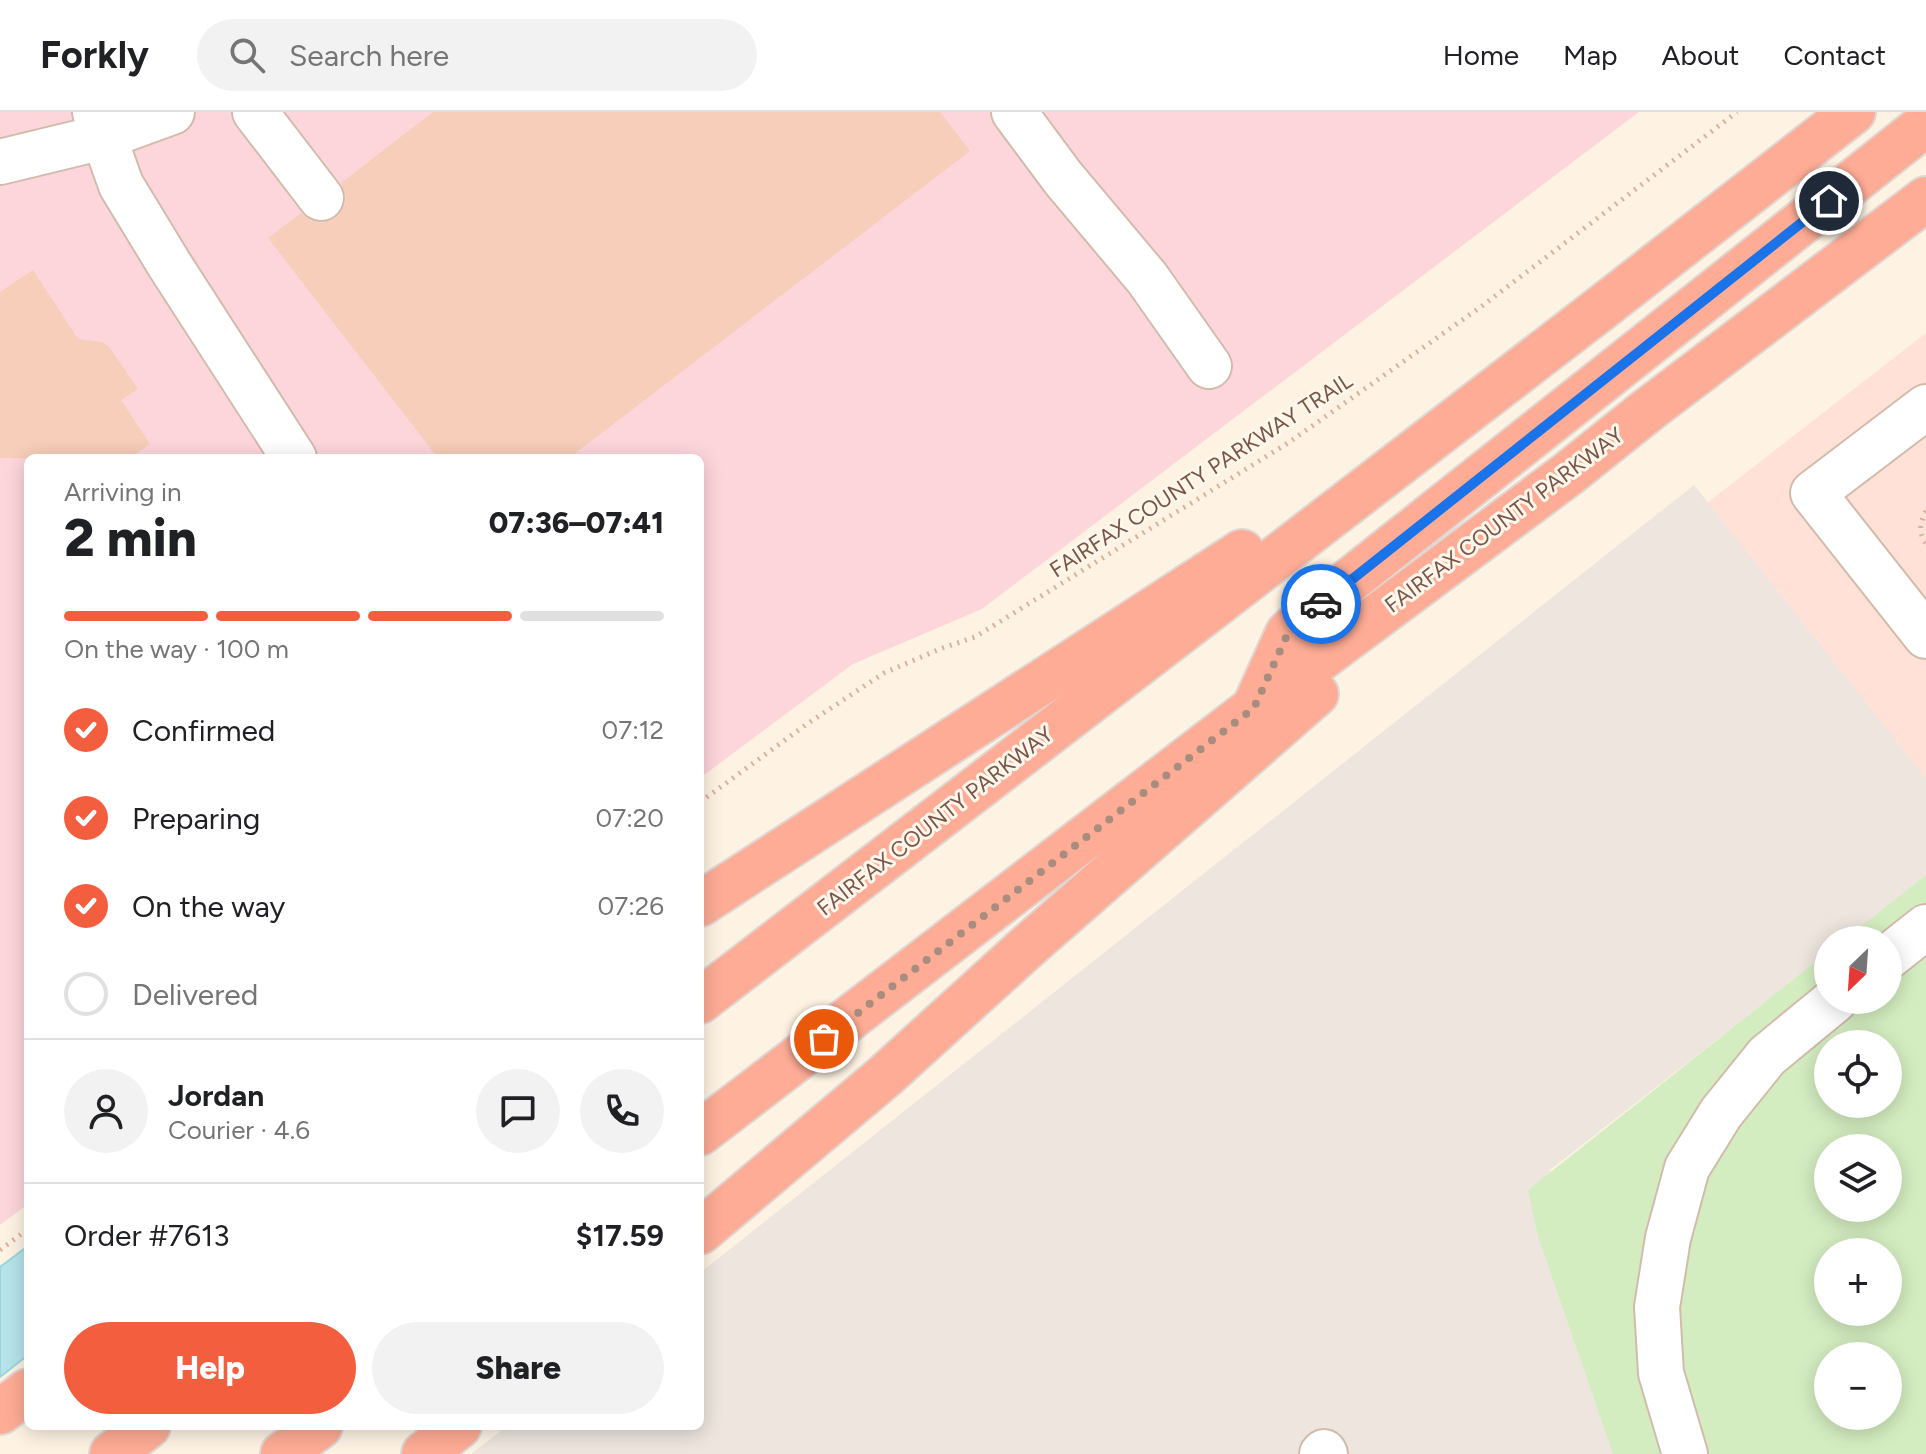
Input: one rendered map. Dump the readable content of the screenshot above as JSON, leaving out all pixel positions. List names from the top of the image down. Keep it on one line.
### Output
{"streets":{"highway":["FAIRFAX COUNTY PARKWAY"],"path":["FAIRFAX COUNTY PARKWAY TRAIL"]},"north":"bottom left","page":{"header":"Forkly","search":"Search here","nav":["Home","Map","About","Contact"],"heading":["2 min","Arriving in","07:36–07:41"],"panel":["Jordan","Courier · 4.6","Order #7613","$17.59"],"bar":"On the way · 100 m","list":[["Confirmed","07:12"],["Preparing","07:20"],["On the way","07:26"],"Delivered"],"map_buttons":["+","−"],"buttons":["Help","Share"]}}
